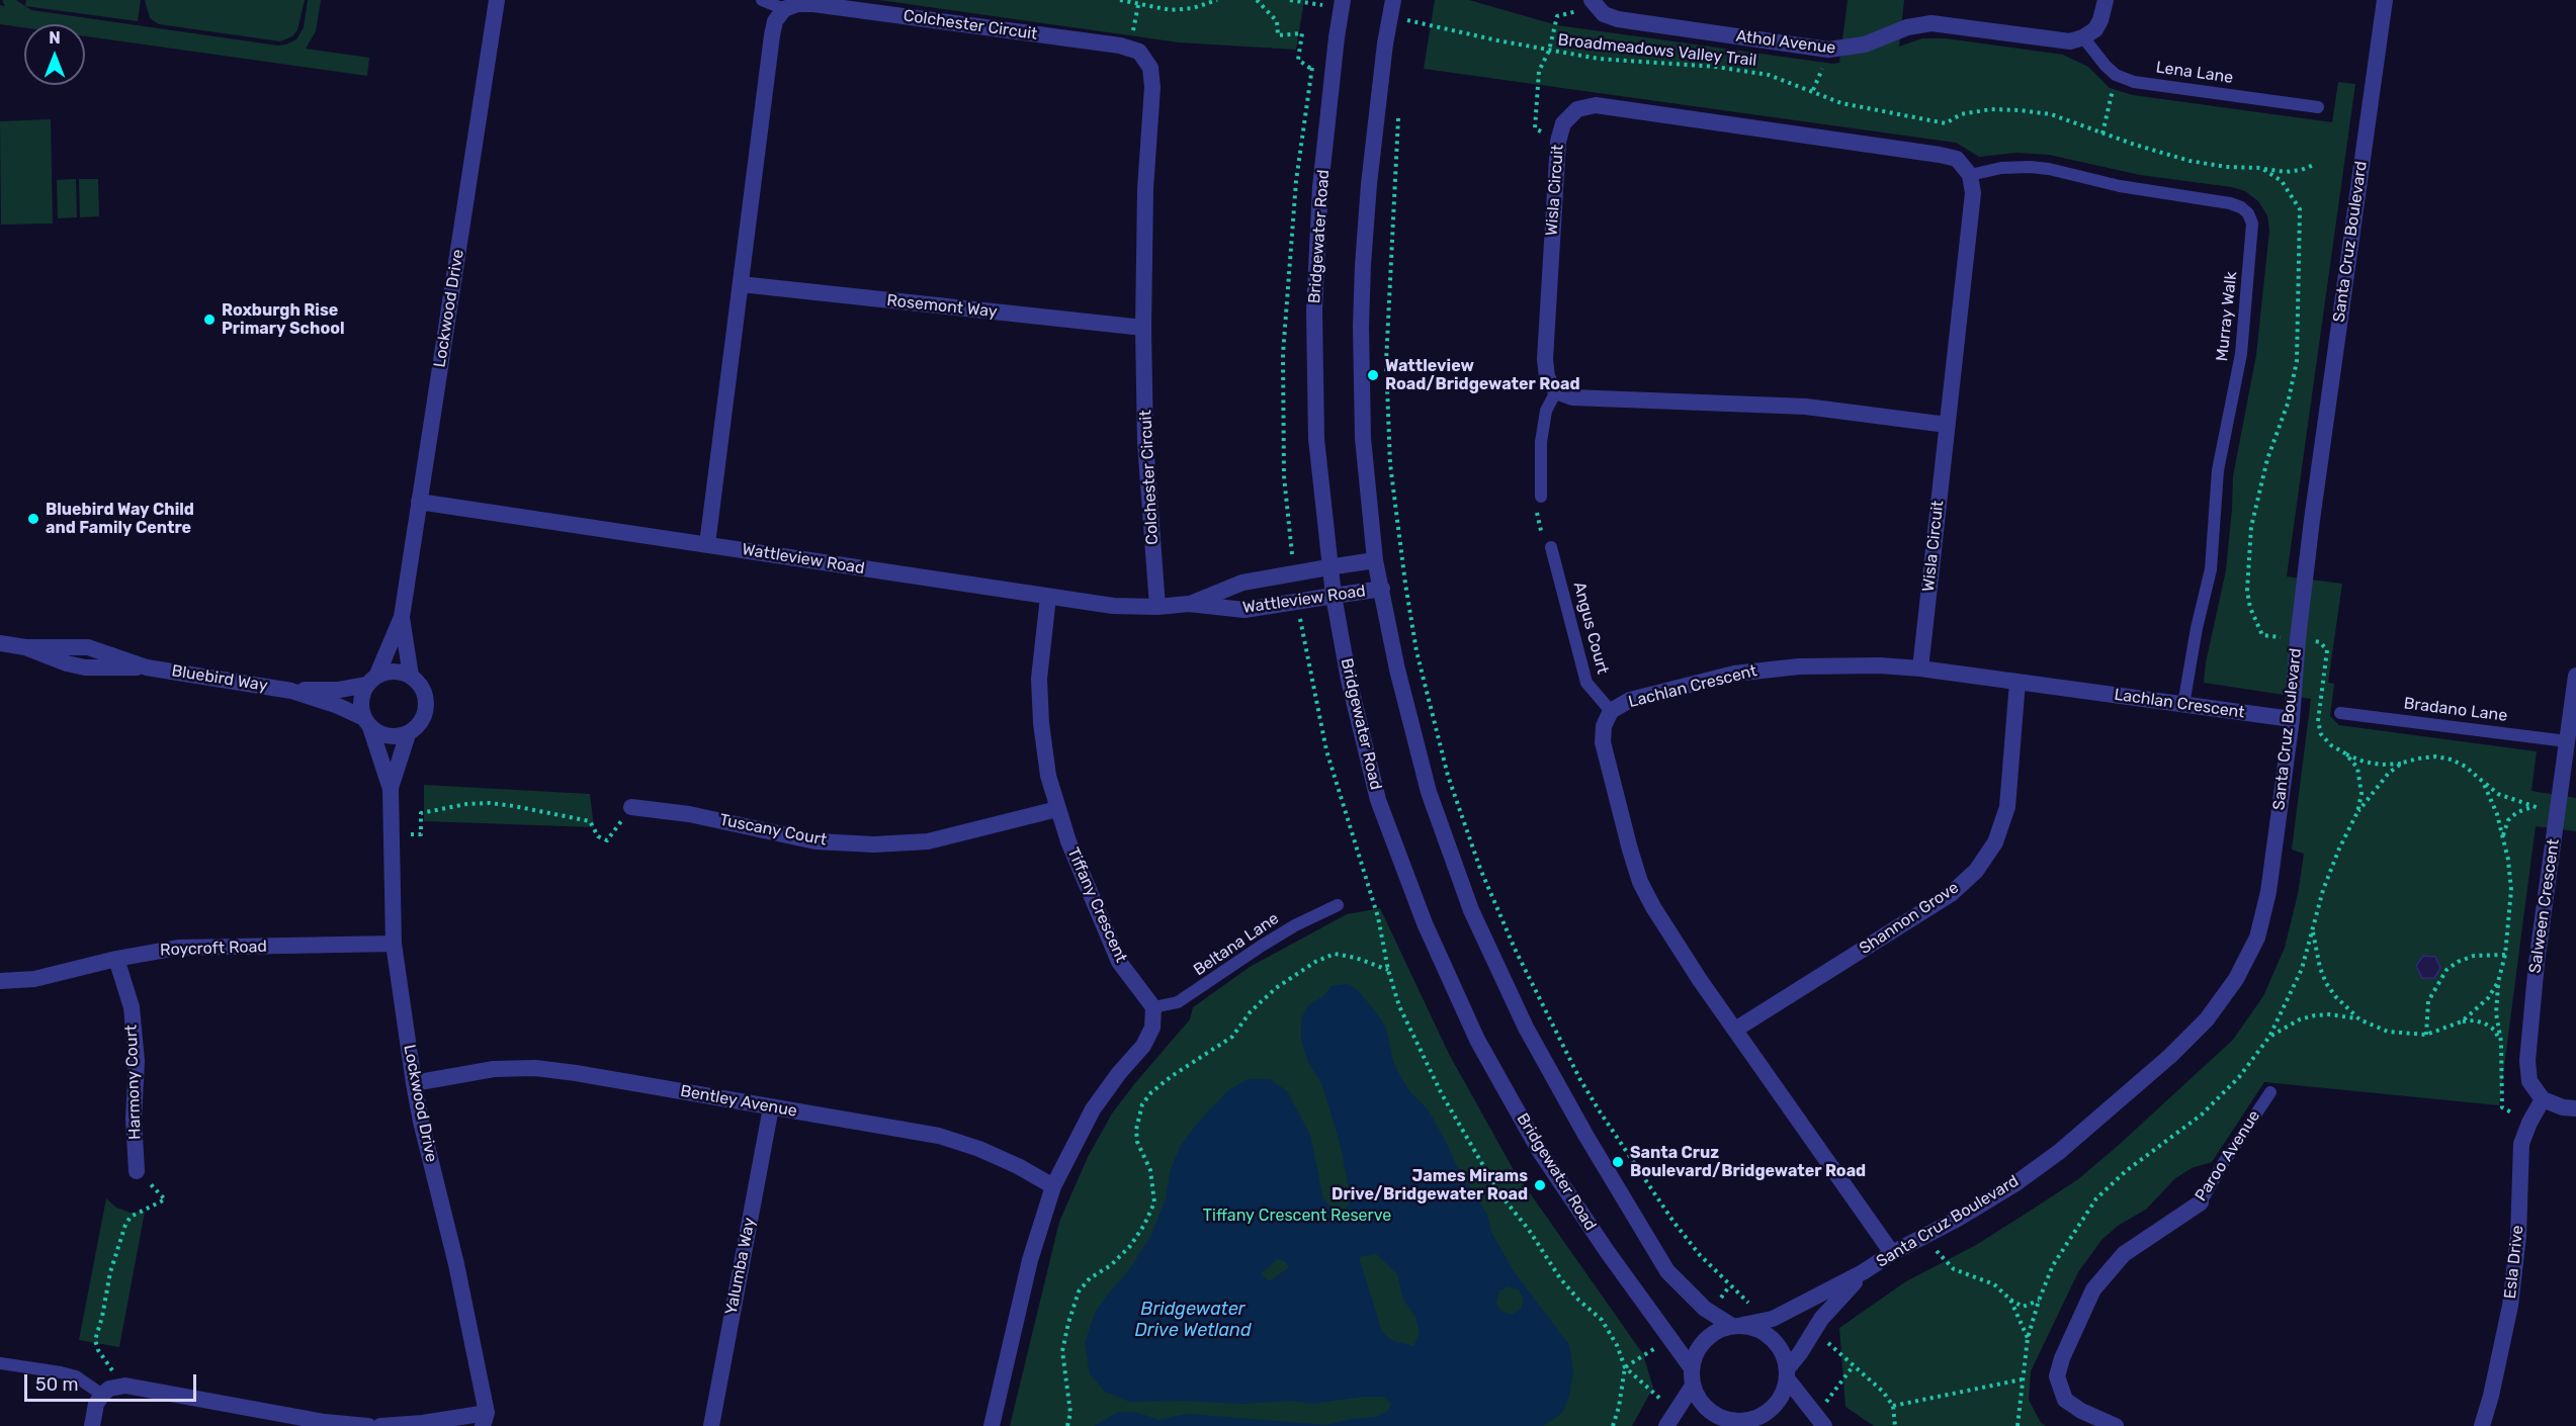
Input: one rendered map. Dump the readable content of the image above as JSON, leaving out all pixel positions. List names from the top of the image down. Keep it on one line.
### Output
{"streets":{"street":["Colchester Circuit","Athol Avenue","Wisla Circuit","Bridgewater Road","Santa Cruz Boulevard","Rosemont Way","Lockwood Drive","Wattleview Road","Bluebird Way","Lachlan Crescent","Tuscany Court","Tiffany Crescent","Salween Crescent","Shannon Grove","Roycroft Road","Harmony Court","Bentley Avenue","Paroo Avenue","Esla Drive","Yalumba Way"],"lane":["Lena Lane","Murray Walk","Angus Court","Bradano Lane","Beltana Lane"],"path":["Broadmeadows Valley Trail"]},"crossings":[["Colchester Circuit","Rosemont Way"],["Colchester Circuit","Wattleview Road"],["Wisla Circuit","Murray Walk"],["Wisla Circuit","Lachlan Crescent"],["Bridgewater Road","Santa Cruz Boulevard"],["Bridgewater Road","Wattleview Road"],["Santa Cruz Boulevard","Lachlan Crescent"],["Lockwood Drive","Wattleview Road"],["Lockwood Drive","Bluebird Way"],["Lockwood Drive","Roycroft Road"],["Lockwood Drive","Bentley Avenue"],["Murray Walk","Lachlan Crescent"],["Wattleview Road","Tiffany Crescent"],["Angus Court","Lachlan Crescent"],["Lachlan Crescent","Shannon Grove"],["Bradano Lane","Salween Crescent"],["Tuscany Court","Tiffany Crescent"],["Tiffany Crescent","Beltana Lane"],["Salween Crescent","Esla Drive"],["Roycroft Road","Harmony Court"],["Bentley Avenue","Yalumba Way"]],"water":["Bridgewater Drive Wetland"],"parks":["Tiffany Crescent Reserve"],"places":["Roxburgh Rise Primary School","Wattleview Road/Bridgewater Road","Bluebird Way Child and Family Centre","Santa Cruz Boulevard/Bridgewater Road","James Mirams Drive/Bridgewater Road"],"scale_bar":"50 m","north":"top"}
